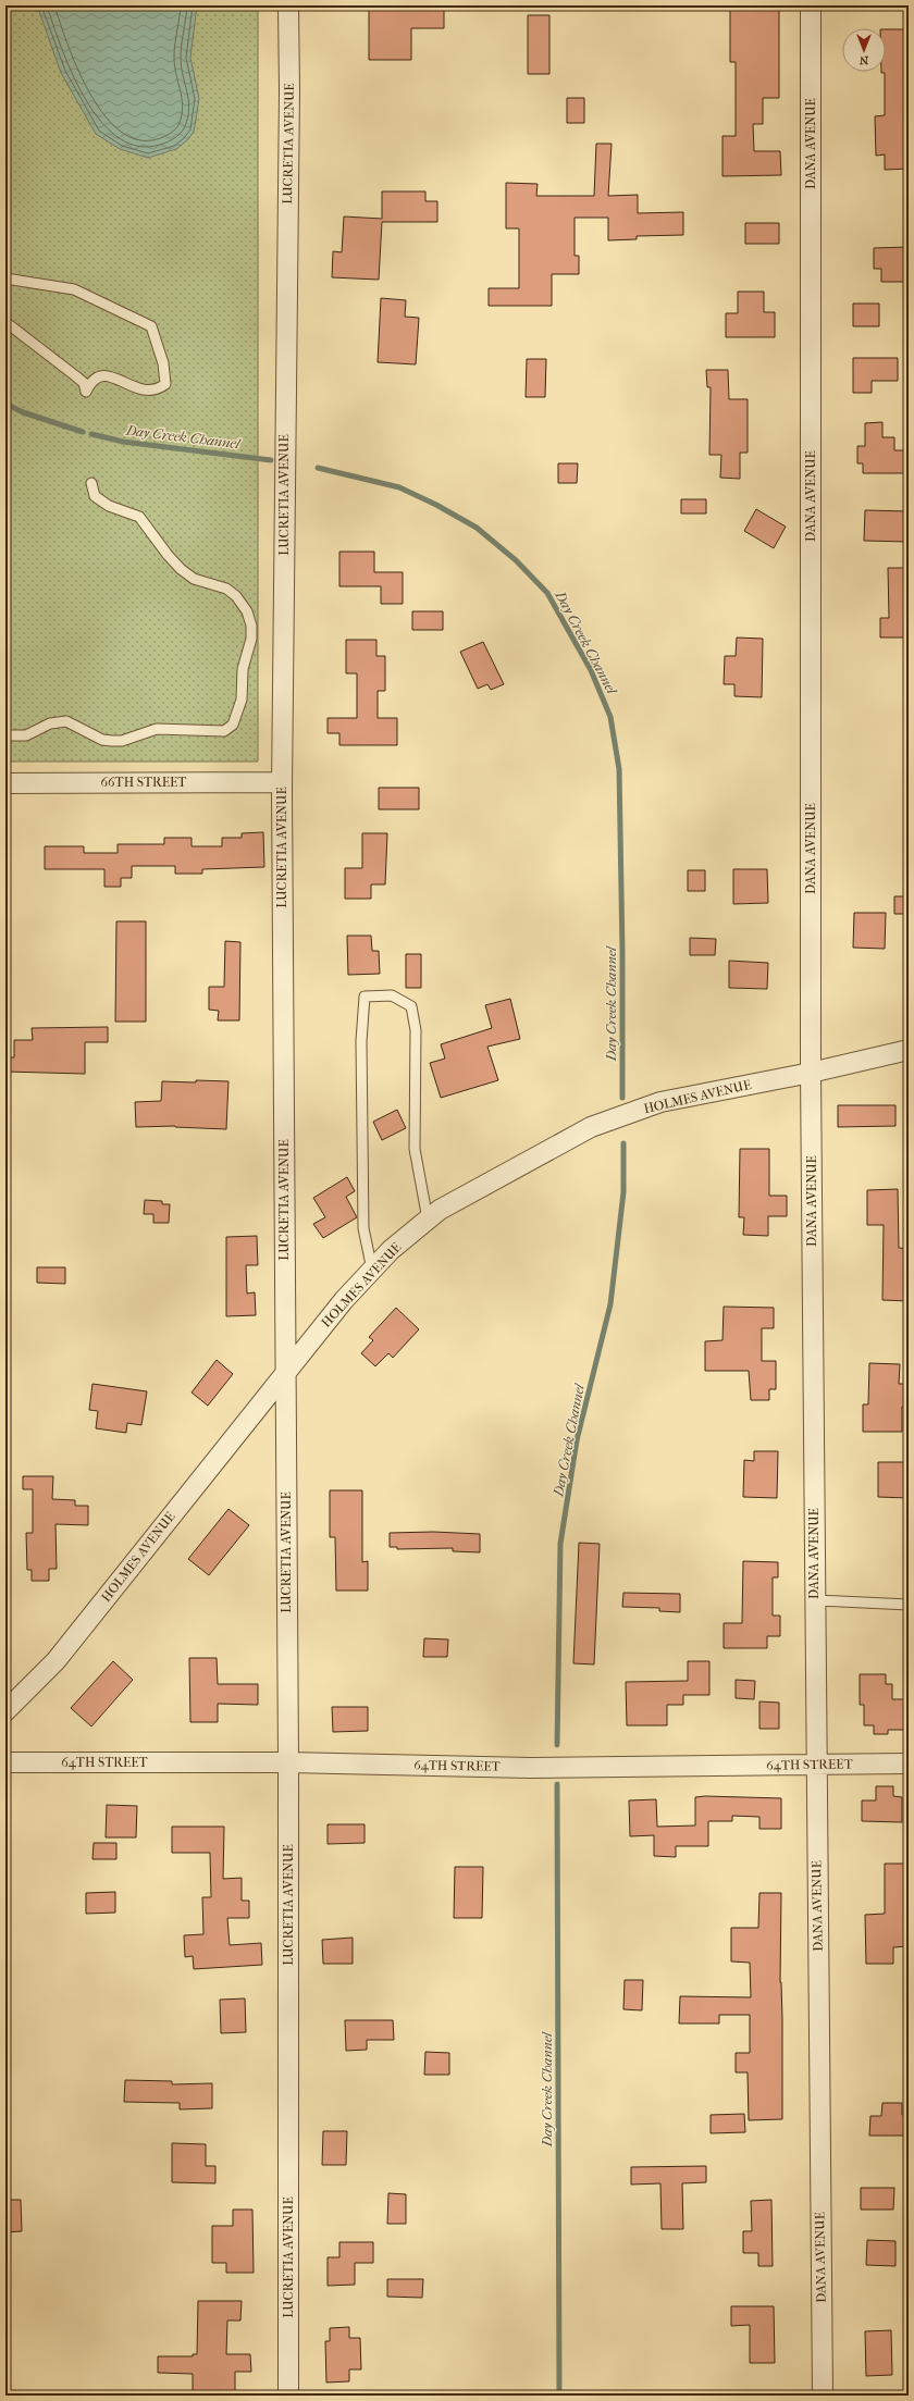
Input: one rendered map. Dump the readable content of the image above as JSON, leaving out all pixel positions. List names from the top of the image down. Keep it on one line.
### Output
{"streets":{"street":["LUCRETIA AVENUE","DANA AVENUE","66TH STREET","HOLMES AVENUE","64TH STREET"]},"crossings":[["LUCRETIA AVENUE","66TH STREET"],["LUCRETIA AVENUE","HOLMES AVENUE"],["LUCRETIA AVENUE","64TH STREET"],["DANA AVENUE","HOLMES AVENUE"],["DANA AVENUE","64TH STREET"]],"water":["Day Creek Channel"],"north":"bottom"}
